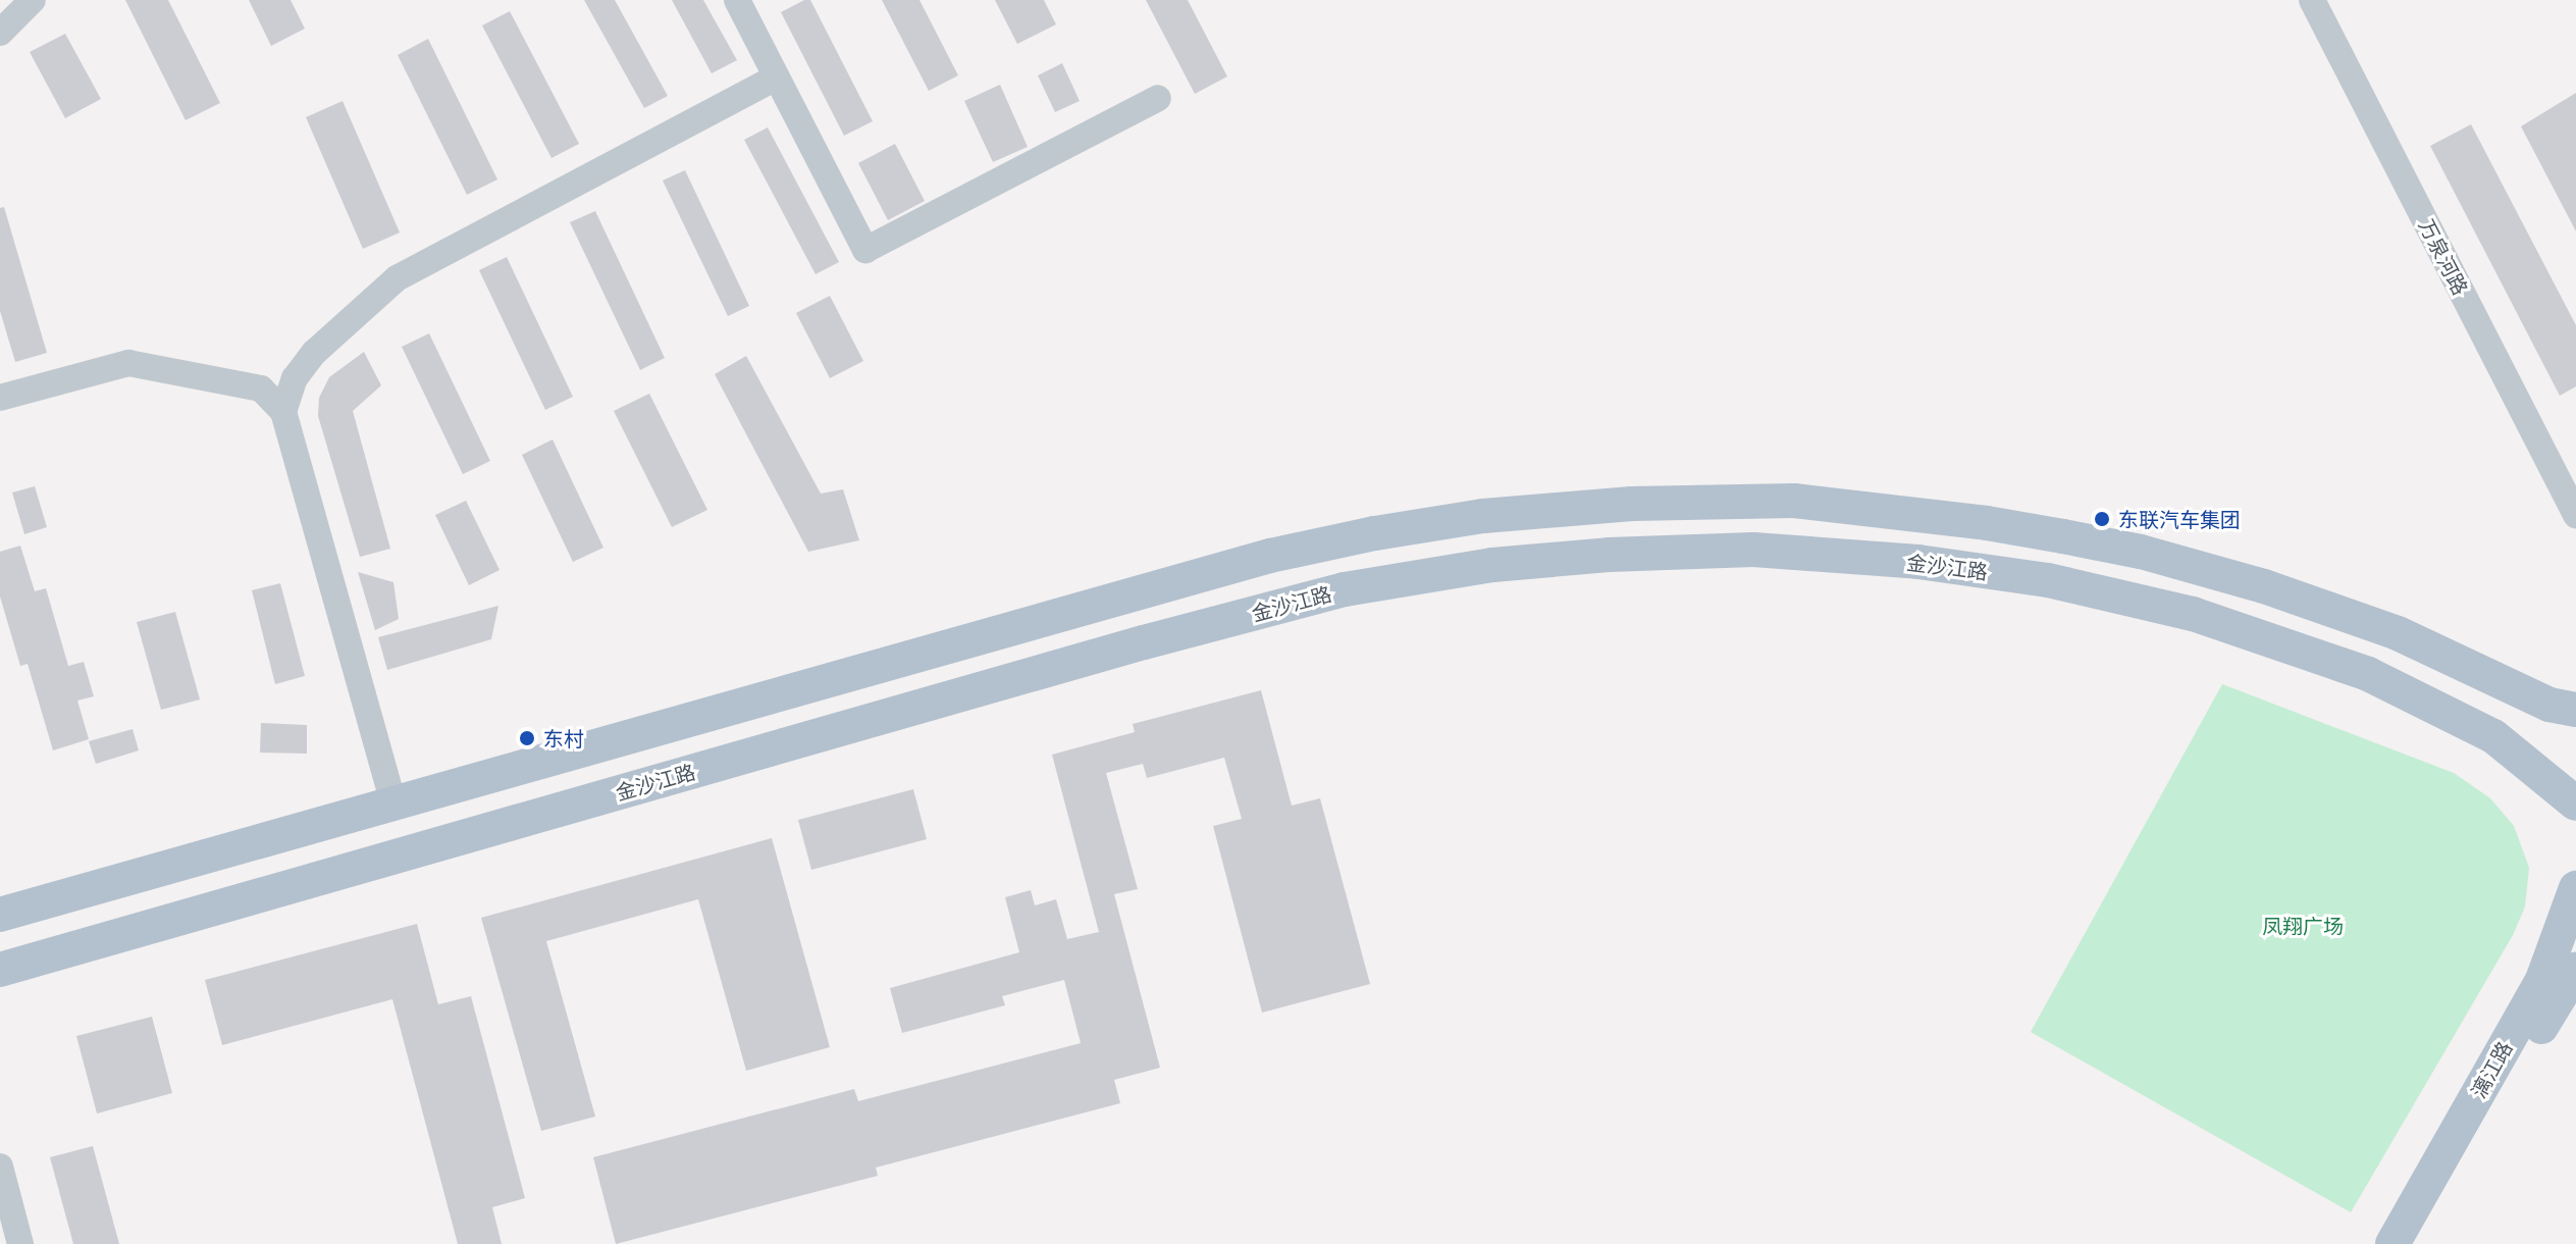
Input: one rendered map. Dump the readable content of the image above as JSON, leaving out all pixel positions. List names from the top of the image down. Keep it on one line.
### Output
{"streets":{"main road":["金沙江路","漓江路"],"street":["万泉河路"]},"parks":["凤翔广场"],"places":["东联汽车集团","东村"]}
